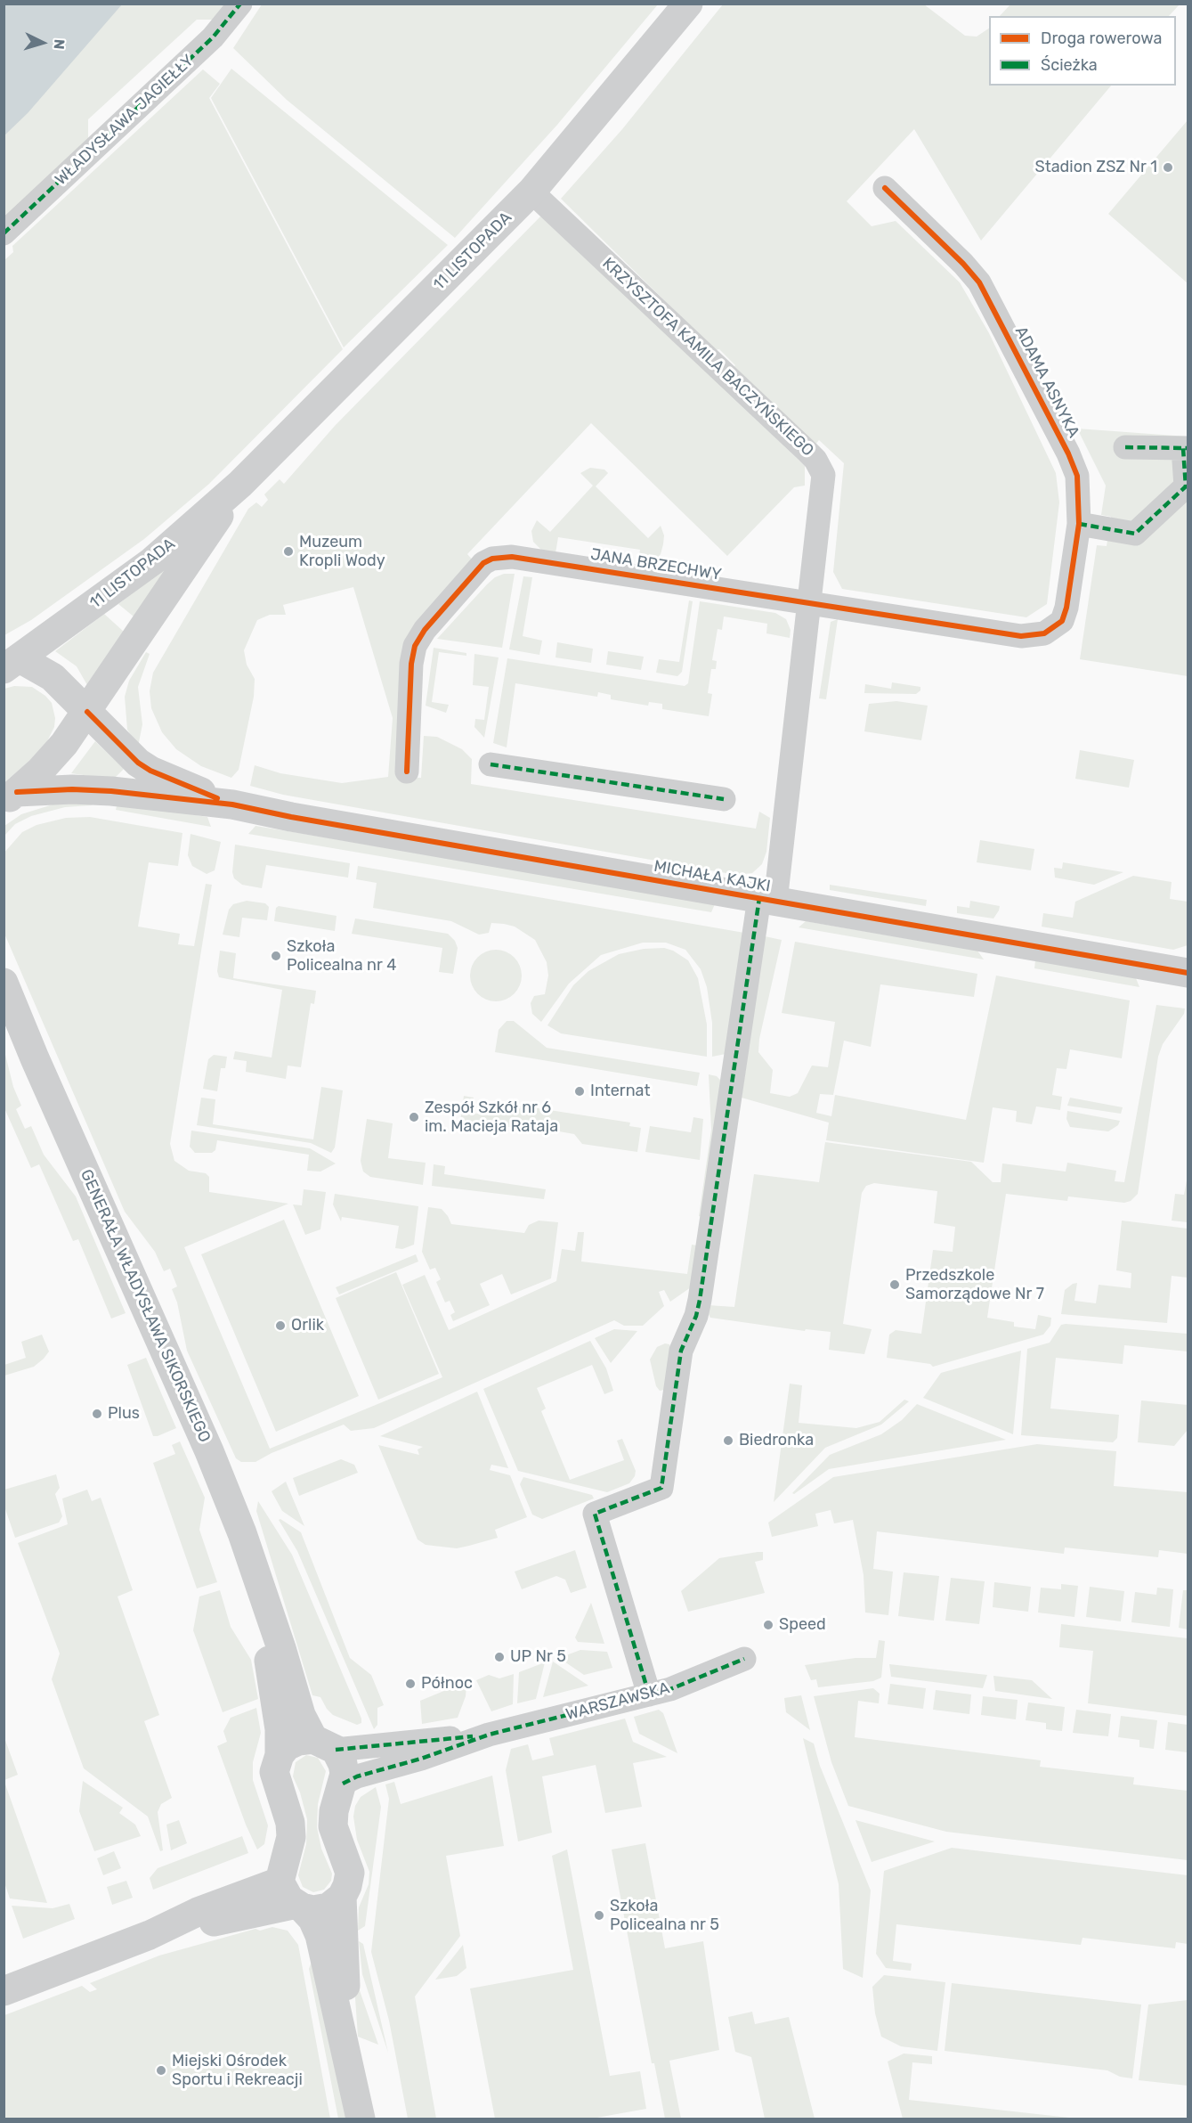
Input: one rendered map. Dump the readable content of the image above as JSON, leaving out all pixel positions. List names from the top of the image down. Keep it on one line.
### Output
{"streets":{"street":["WŁADYSŁAWA JAGIEŁŁY","11 LISTOPADA","KRZYSZTOFA KAMILA BACZYŃSKIEGO","ADAMA ASNYKA","JANA BRZECHWY","MICHAŁA KAJKI","GENERAŁA WŁADYSŁAWA SIKORSKIEGO","WARSZAWSKA"]},"crossings":[["11 LISTOPADA","KRZYSZTOFA KAMILA BACZYŃSKIEGO"],["11 LISTOPADA","MICHAŁA KAJKI"],["KRZYSZTOFA KAMILA BACZYŃSKIEGO","JANA BRZECHWY"],["KRZYSZTOFA KAMILA BACZYŃSKIEGO","MICHAŁA KAJKI"],["KRZYSZTOFA KAMILA BACZYŃSKIEGO","WARSZAWSKA"],["ADAMA ASNYKA","JANA BRZECHWY"],["GENERAŁA WŁADYSŁAWA SIKORSKIEGO","WARSZAWSKA"]],"places":["Stadion ZSZ Nr 1","Muzeum Kropli Wody","Szkoła Policealna nr 4","Internat","Zespół Szkół nr 6 im. Macieja Rataja","Przedszkole Samorządowe Nr 7","Orlik","Plus","Biedronka","Speed","UP Nr 5","Północ","Szkoła Policealna nr 5","Miejski Ośrodek Sportu i Rekreacji"],"legend":["Droga rowerowa","Ścieżka"],"north":"right"}
